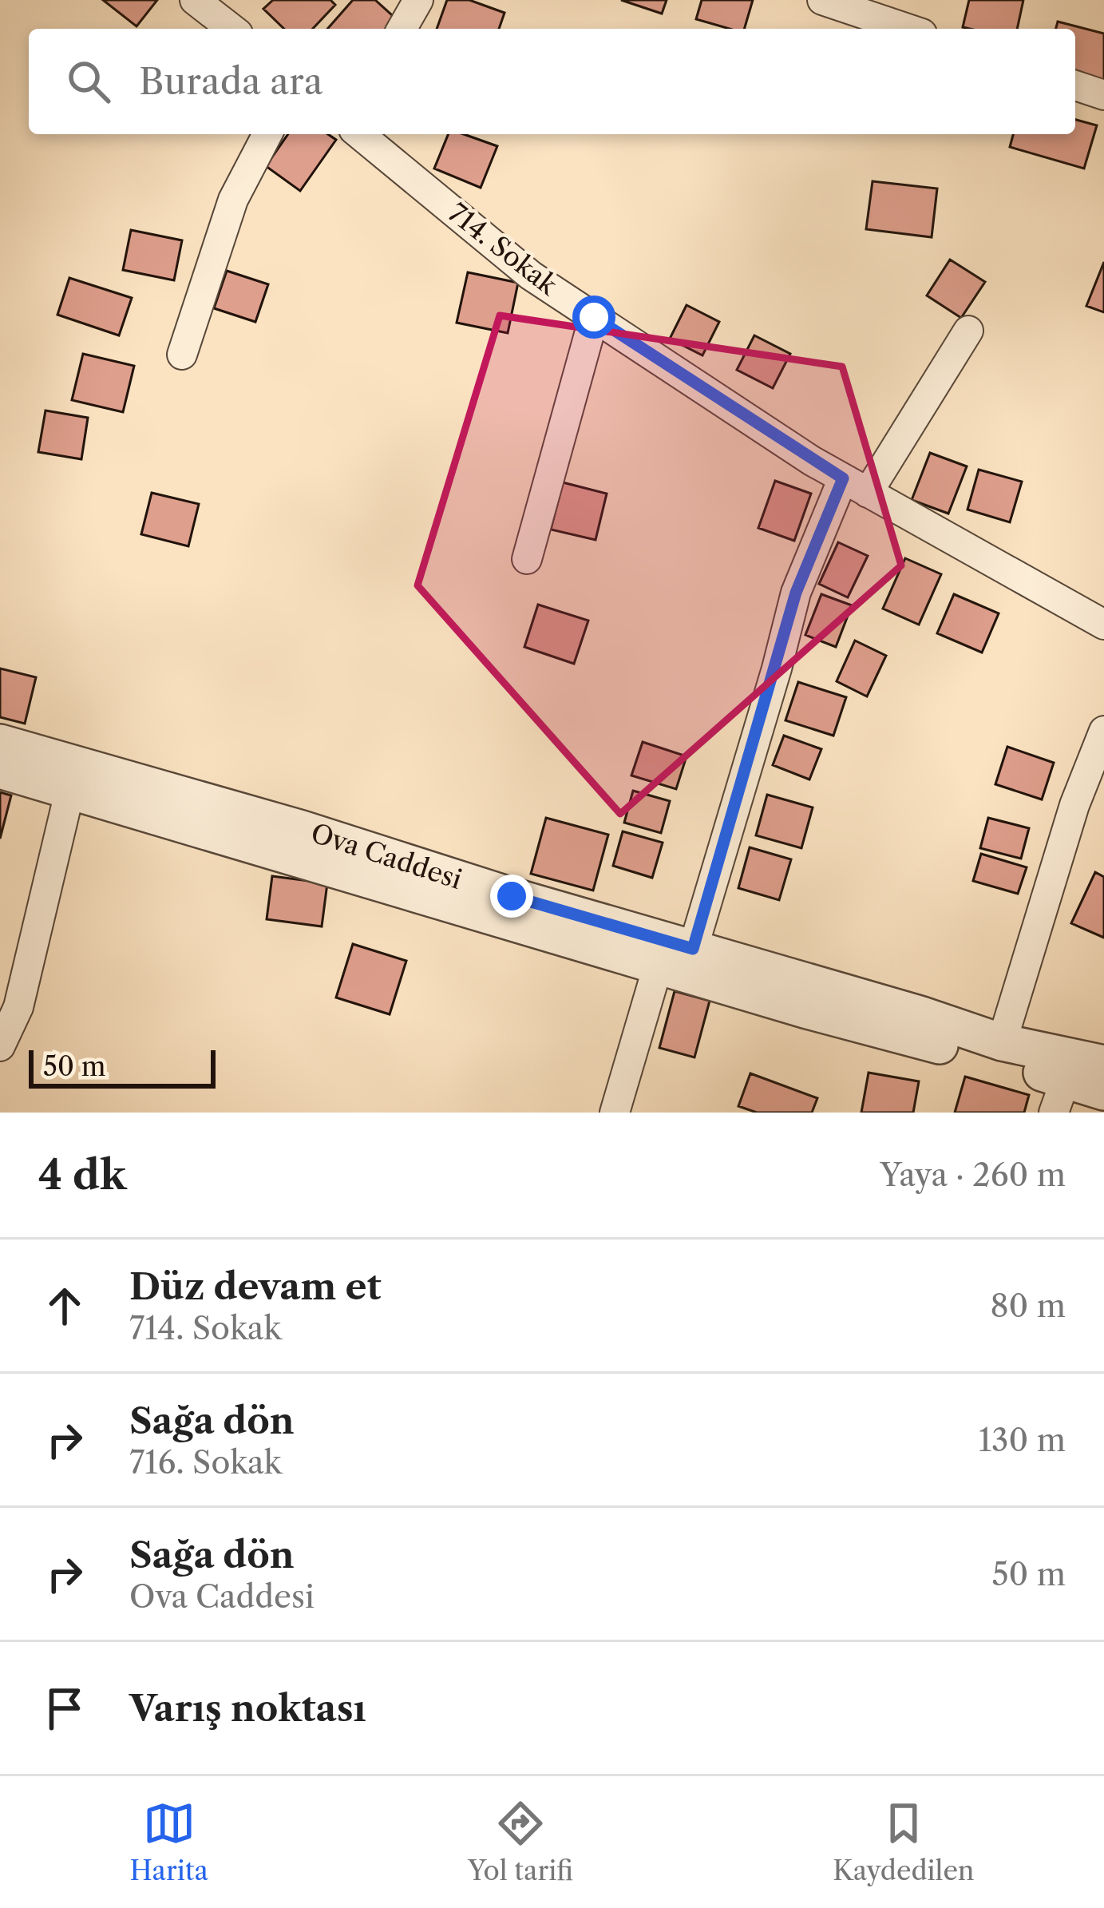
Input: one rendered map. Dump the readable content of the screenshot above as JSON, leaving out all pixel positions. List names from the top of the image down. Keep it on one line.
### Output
{"streets":{"street":["714. Sokak","Ova Caddesi"]},"scale_bar":"50 m","page":{"search":"Burada ara","scale":"50 m","heading":["4 dk","Yaya · 260 m"],"list":[["Düz devam et","714. Sokak","80 m"],["Sağa dön","716. Sokak","130 m"],["Sağa dön","Ova Caddesi","50 m"],"Varış noktası"],"nav":["Harita","Yol tarifi","Kaydedilen"]}}
